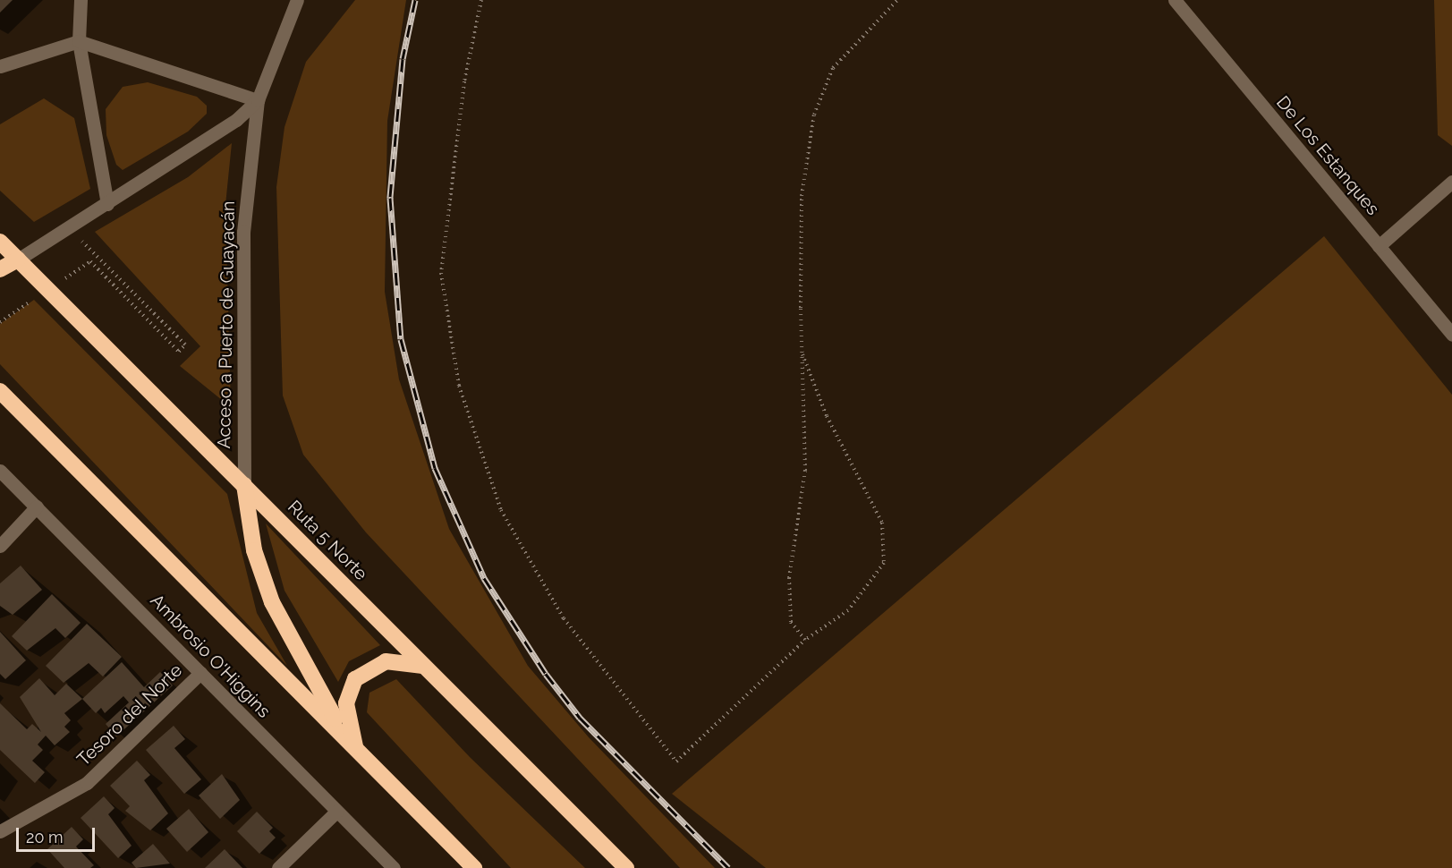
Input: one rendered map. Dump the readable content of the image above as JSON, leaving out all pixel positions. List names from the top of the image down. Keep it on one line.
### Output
{"streets":{"highway":["Ruta 5 Norte"],"street":["De Los Estanques","Acceso a Puerto de Guayacán","Ambrosio O'Higgins","Tesoro del Norte"]},"crossings":[["Acceso a Puerto de Guayacán","Ruta 5 Norte"],["Ambrosio O'Higgins","Tesoro del Norte"]],"scale_bar":"20 m"}
